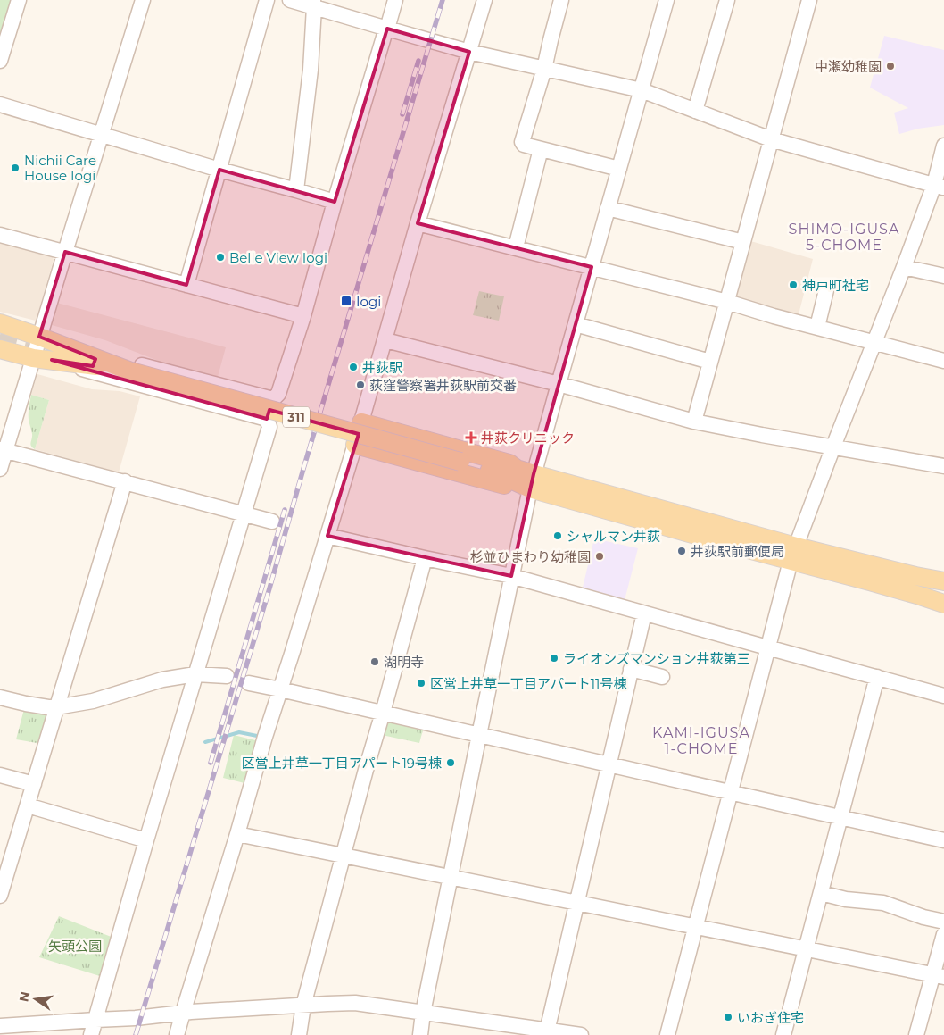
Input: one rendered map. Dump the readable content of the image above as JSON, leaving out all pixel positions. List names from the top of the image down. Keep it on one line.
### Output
{"streets":{"main road":["311"]},"districts":["SHIMO-IGUSA 5-CHOME","KAMI-IGUSA 1-CHOME"],"parks":["矢頭公園"],"places":{"other":["中瀬幼稚園","Nichii Care House Iogi","Belle View Iogi","神戸町社宅","井荻駅","荻窪警察署井荻駅前交番","シャルマン井荻","井荻駅前郵便局","杉並ひまわり幼稚園","ライオンズマンション井荻第三","湖明寺","区営上井草一丁目アパート11号棟","区営上井草一丁目アパート19号棟","いおぎ住宅"],"transit":["Iogi"],"health":["井荻クリニック"]},"north":"left"}
